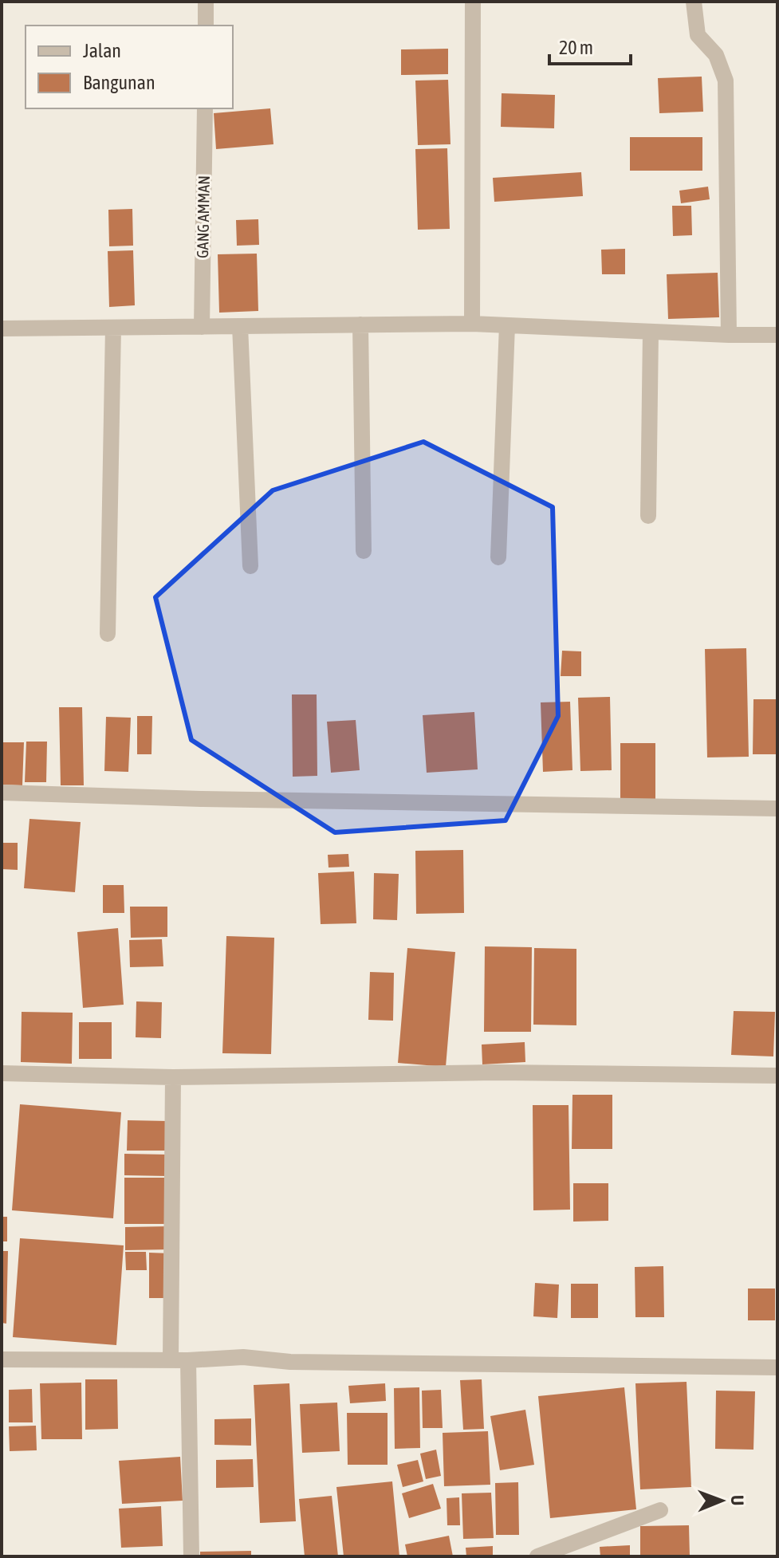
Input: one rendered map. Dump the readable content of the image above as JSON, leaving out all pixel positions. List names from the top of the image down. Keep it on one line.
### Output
{"streets":{"street":["GANG AMMAN"]},"legend":["Jalan","Bangunan"],"scale_bar":"20 m","north":"right"}
